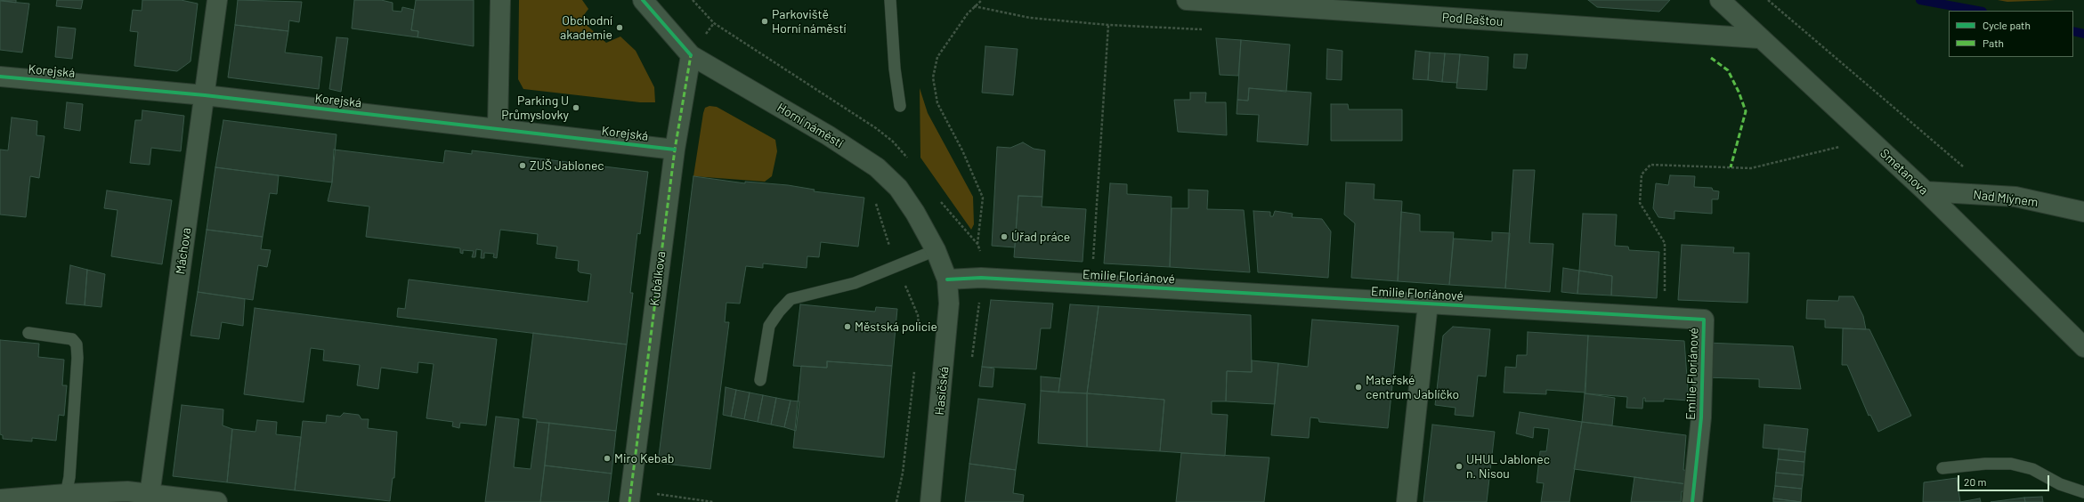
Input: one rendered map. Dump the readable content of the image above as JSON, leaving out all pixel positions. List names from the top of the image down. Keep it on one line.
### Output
{"streets":{"street":["Pod Baštou","Korejská","Horní náměstí","Smetanova","Nad Mlýnem","Máchova","Emilie Floriánové","Kubálkova","Hasičská"]},"crossings":[["Pod Baštou","Smetanova"],["Korejská","Máchova"],["Korejská","Kubálkova"],["Horní náměstí","Emilie Floriánové"],["Horní náměstí","Kubálkova"],["Horní náměstí","Hasičská"],["Smetanova","Nad Mlýnem"],["Emilie Floriánové","Hasičská"]],"places":["Parkoviště Horní náměstí","Obchodní akademie","Parking U Průmyslovky","ZUŠ Jablonec","Úřad práce","Městská policie","Mateřské centrum Jablíčko","Miro Kebab","UHUL Jablonec n. Nisou"],"legend":["Cycle path","Path"],"scale_bar":"20 m"}
